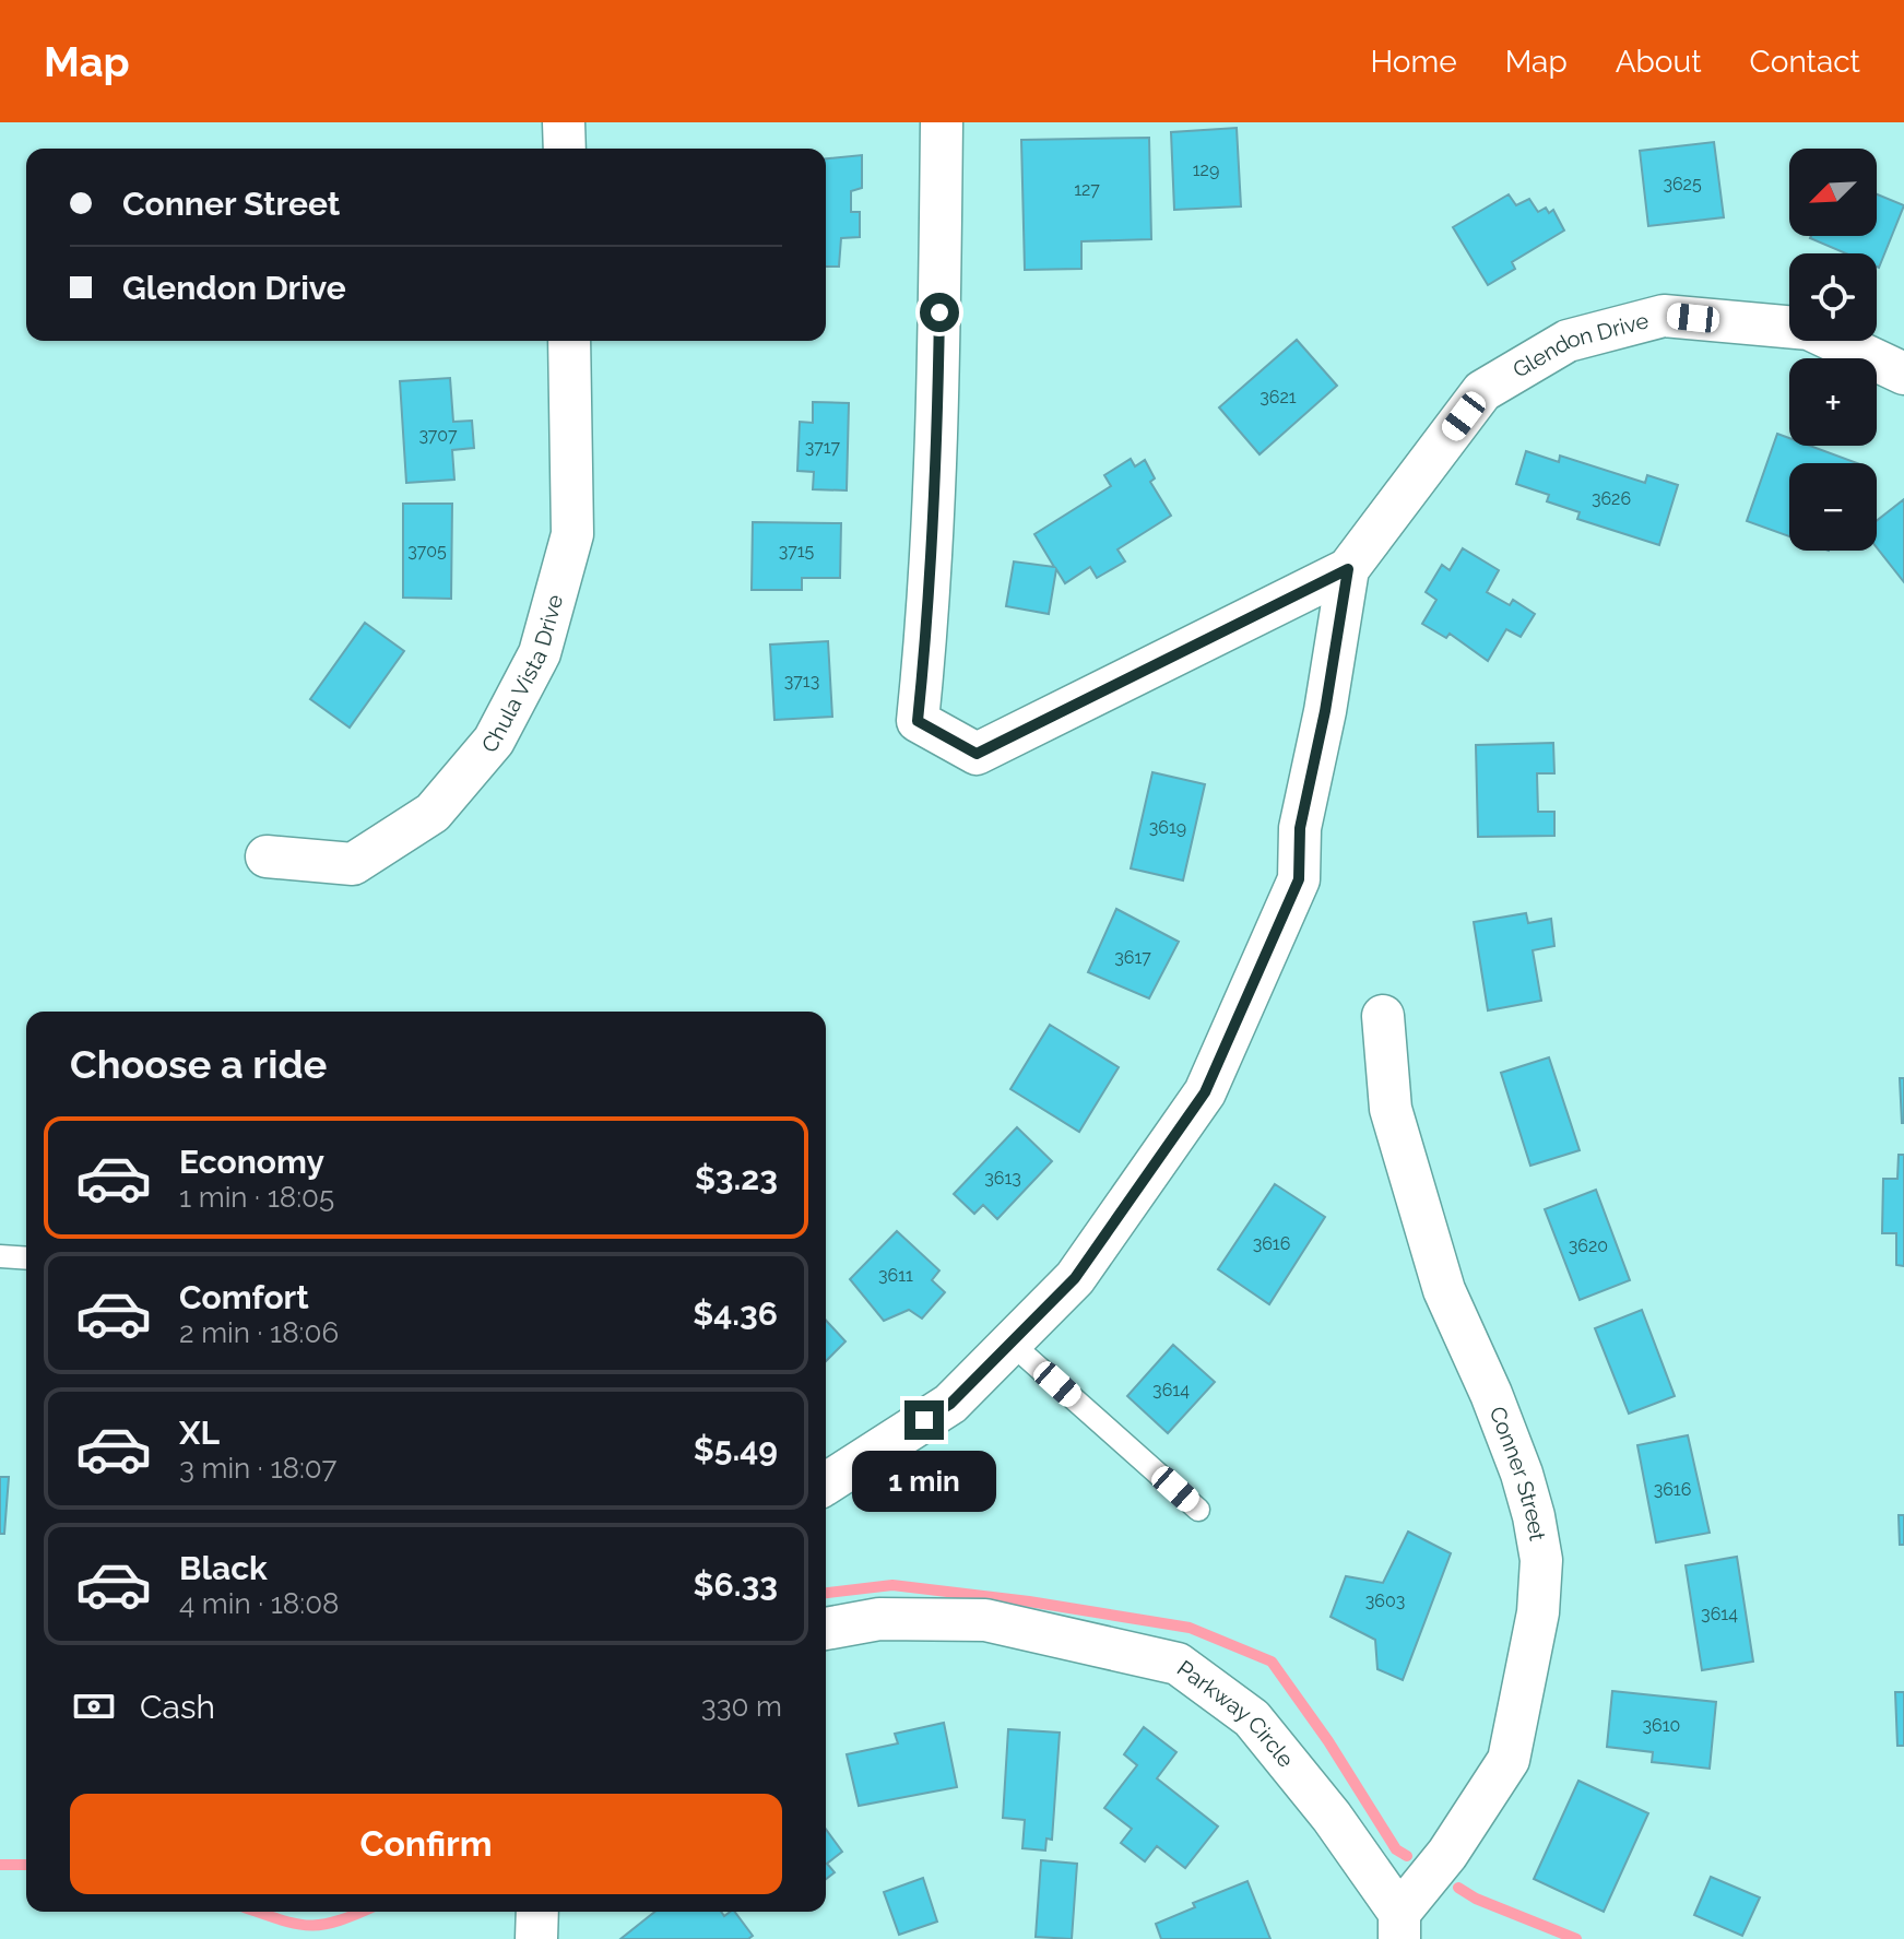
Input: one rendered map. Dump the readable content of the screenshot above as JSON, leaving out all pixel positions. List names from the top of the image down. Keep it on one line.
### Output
{"streets":{"street":["Glendon Drive","Chula Vista Drive","Conner Street","Parkway Circle"]},"crossings":[["Conner Street","Parkway Circle"]],"house_numbers":["129","3625","127","3621","3707","3717","3626","3705","3715","3713","3619","3617","3613","3616","3620","3611","3614","3616","3603","3614","3610"],"north":"bottom left","page":{"header":"Map","nav":["Home","Map","About","Contact"],"map_buttons":["+","−"],"banner":["Conner Street","Glendon Drive"],"heading":"Choose a ride","list":[{"name":"Economy","note":"1 min · 18:05","value":"$3.23"},{"name":"Comfort","note":"2 min · 18:06","value":"$4.36"},{"name":"XL","note":"3 min · 18:07","value":"$5.49"},{"name":"Black","note":"4 min · 18:08","value":"$6.33"}],"bubble":"1 min","pay":["Cash","330 m"],"buttons":"Confirm"}}
